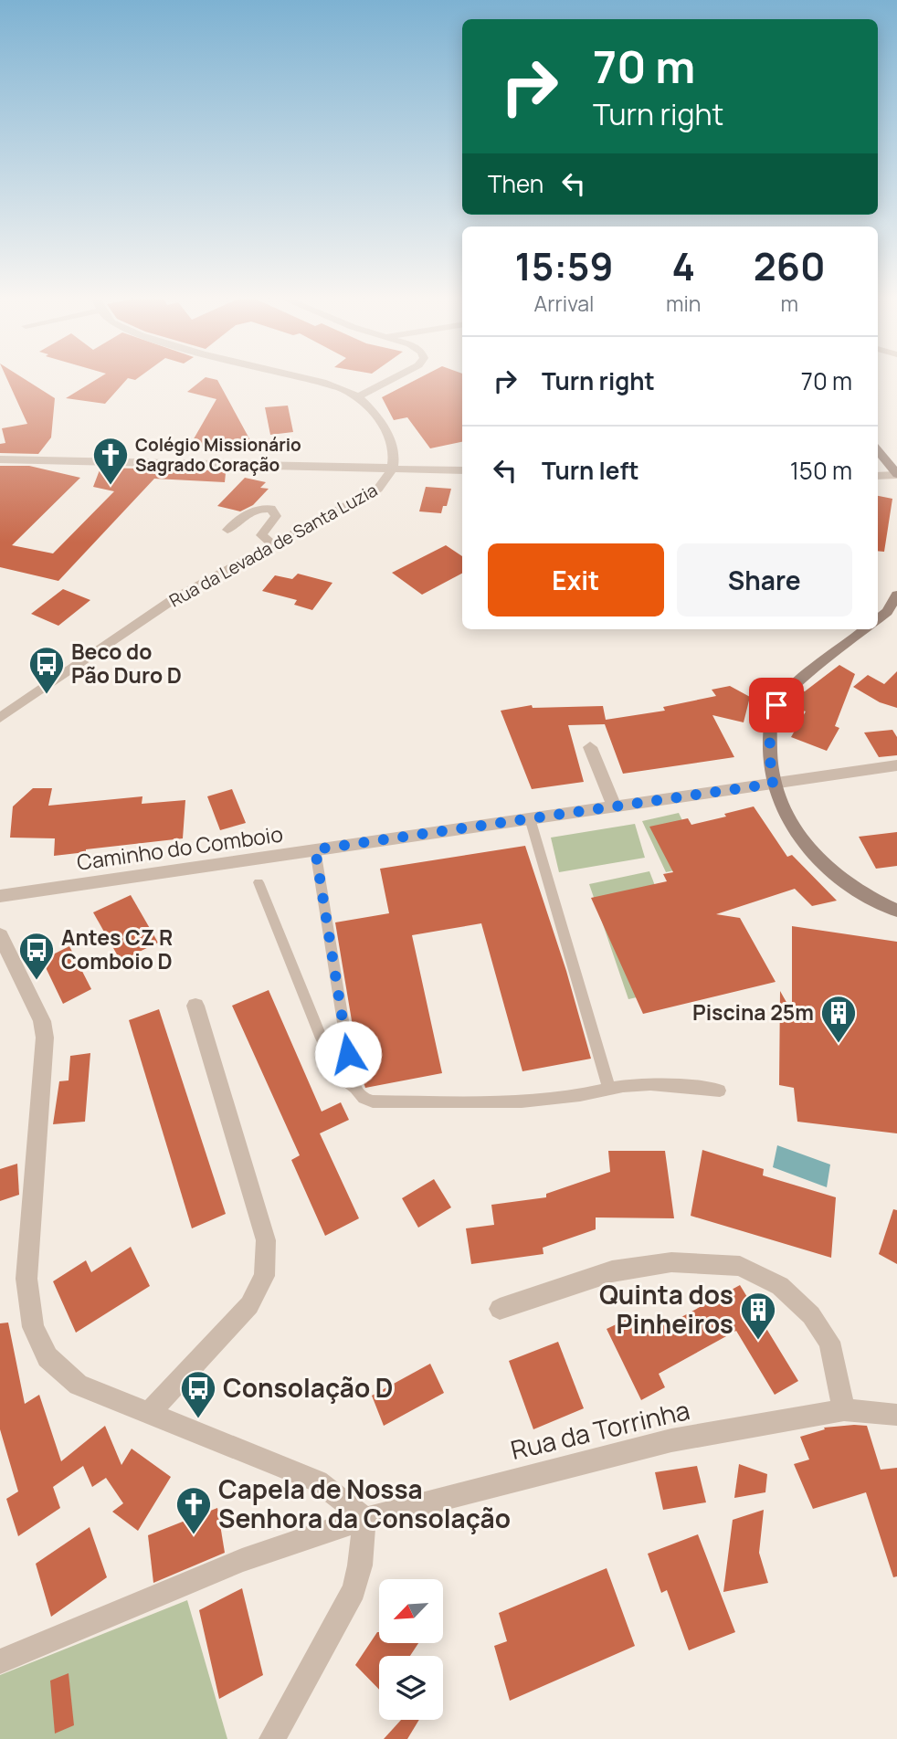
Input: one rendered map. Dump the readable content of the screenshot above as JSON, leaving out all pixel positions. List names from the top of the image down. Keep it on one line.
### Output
{"streets":{"street":["Rua da Levada de Santa Luzia","Caminho do Comboio","Rua da Torrinha"]},"places":{"church":["Colégio Missionário Sagrado Coração","Capela de Nossa Senhora da Consolação"],"bus stop":["Beco do Pão Duro D","Antes CZ R Comboio D","Consolação D"],"building":["Piscina 25m","Quinta dos Pinheiros"]},"north":"bottom left","page":{"turn":["70 m","Turn right"],"then":"Then","eta":["15:59","Arrival","4","min","260","m"],"list":[{"name":"Turn right","value":"70 m"},{"name":"Turn left","value":"150 m"}],"buttons":["Exit","Share"]}}
